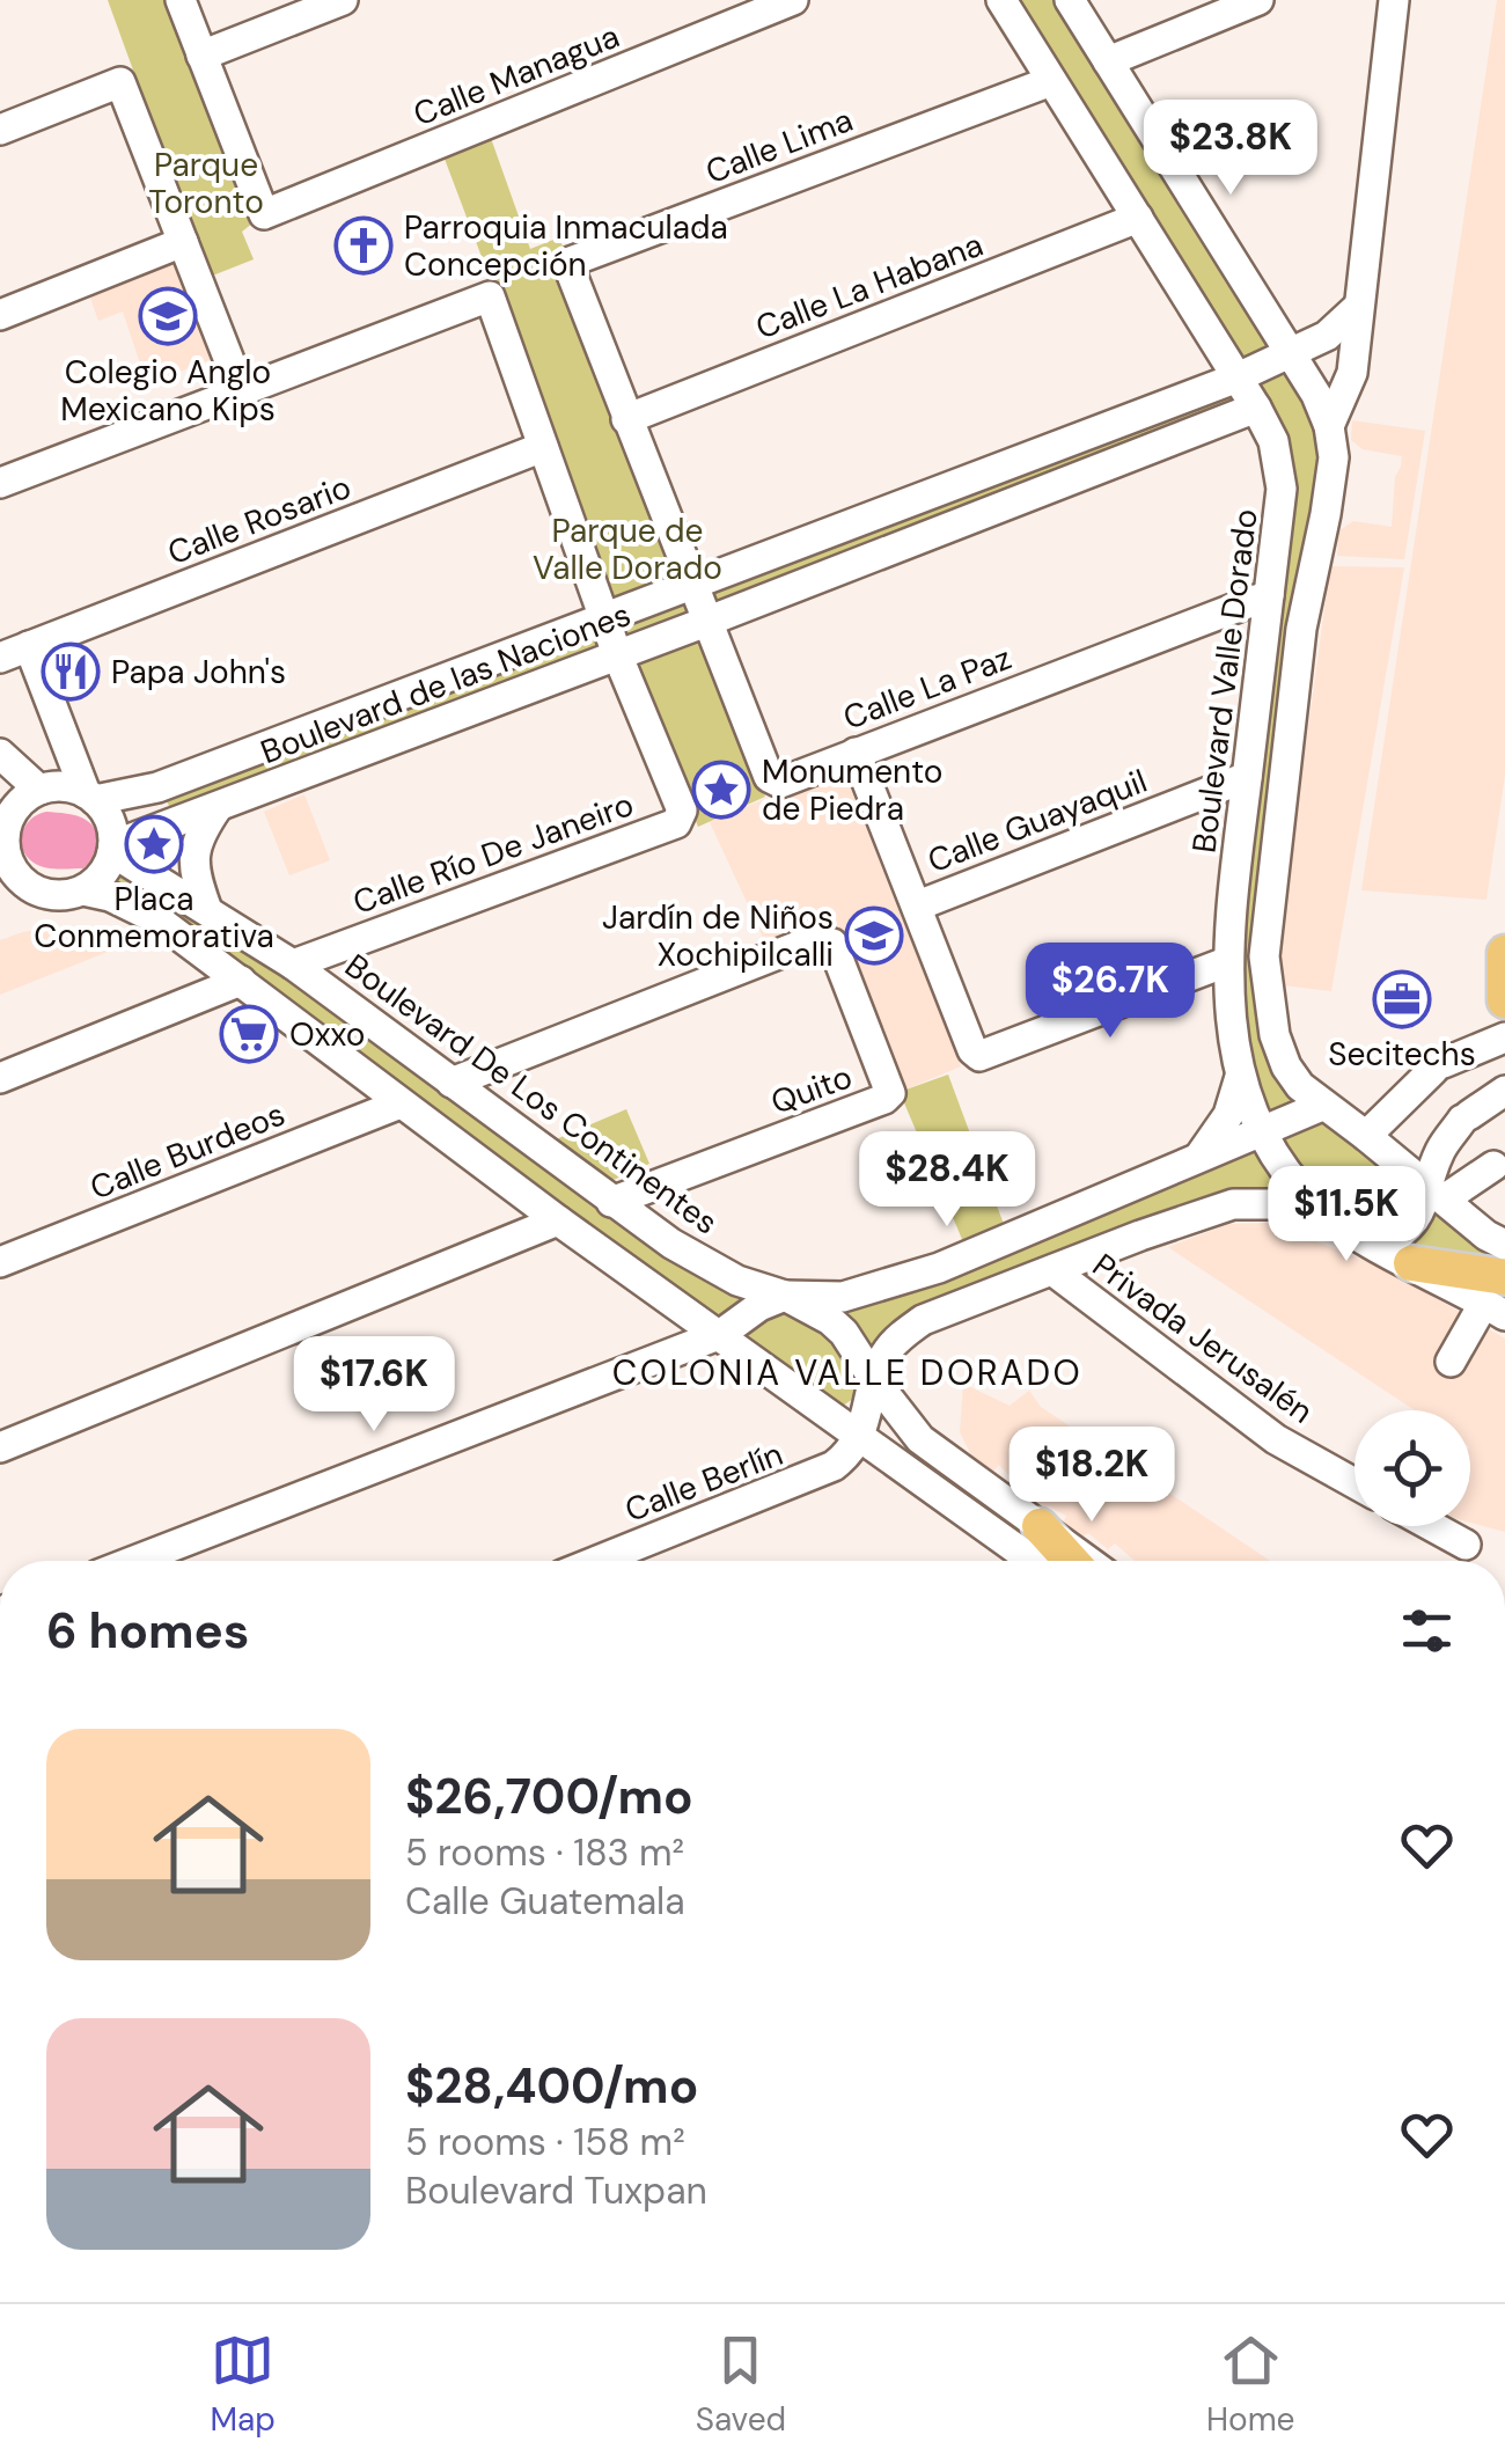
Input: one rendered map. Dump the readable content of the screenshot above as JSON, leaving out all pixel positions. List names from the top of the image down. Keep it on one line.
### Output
{"streets":{"street":["Calle Managua","Calle Lima","Calle La Habana","Calle Rosario","Boulevard Valle Dorado","Boulevard de las Naciones","Calle La Paz","Calle Guayaquil","Calle Río De Janeiro","Quito","Boulevard De Los Continentes","Calle Burdeos","Privada Jerusalén","Calle Berlín"]},"crossings":[["Calle Lima","Calle La Habana"],["Calle Lima","Boulevard Valle Dorado"],["Calle Lima","Boulevard de las Naciones"],["Calle Lima","Calle La Paz"],["Calle La Habana","Boulevard Valle Dorado"],["Calle Rosario","Calle Río De Janeiro"],["Boulevard Valle Dorado","Boulevard de las Naciones"],["Boulevard Valle Dorado","Calle La Paz"],["Boulevard Valle Dorado","Calle Guayaquil"],["Boulevard de las Naciones","Calle La Paz"],["Boulevard de las Naciones","Calle Río De Janeiro"],["Boulevard de las Naciones","Boulevard De Los Continentes"],["Calle Río De Janeiro","Boulevard De Los Continentes"],["Quito","Boulevard De Los Continentes"]],"districts":["COLONIA VALLE DORADO"],"parks":["Parque Toronto","Parque de Valle Dorado"],"places":{"church":["Parroquia Inmaculada Concepción"],"school or university":["Colegio Anglo Mexicano Kips","Jardín de Niños Xochipilcalli"],"restaurant":["Papa John's"],"place":["Monumento de Piedra","Placa Conmemorativa"],"office":["Secitechs"],"supermarket":["Oxxo"]},"page":{"price":["$23.8K","$26.7K","$28.4K","$11.5K","$17.6K","$18.2K"],"heading":"6 homes","list":[{"name":"$26,700/mo","note":"5 rooms · 183 m² · Calle Guatemala"},{"name":"$28,400/mo","note":"5 rooms · 158 m² · Boulevard Tuxpan"}],"tabs":["Map","Saved","Home"]}}
